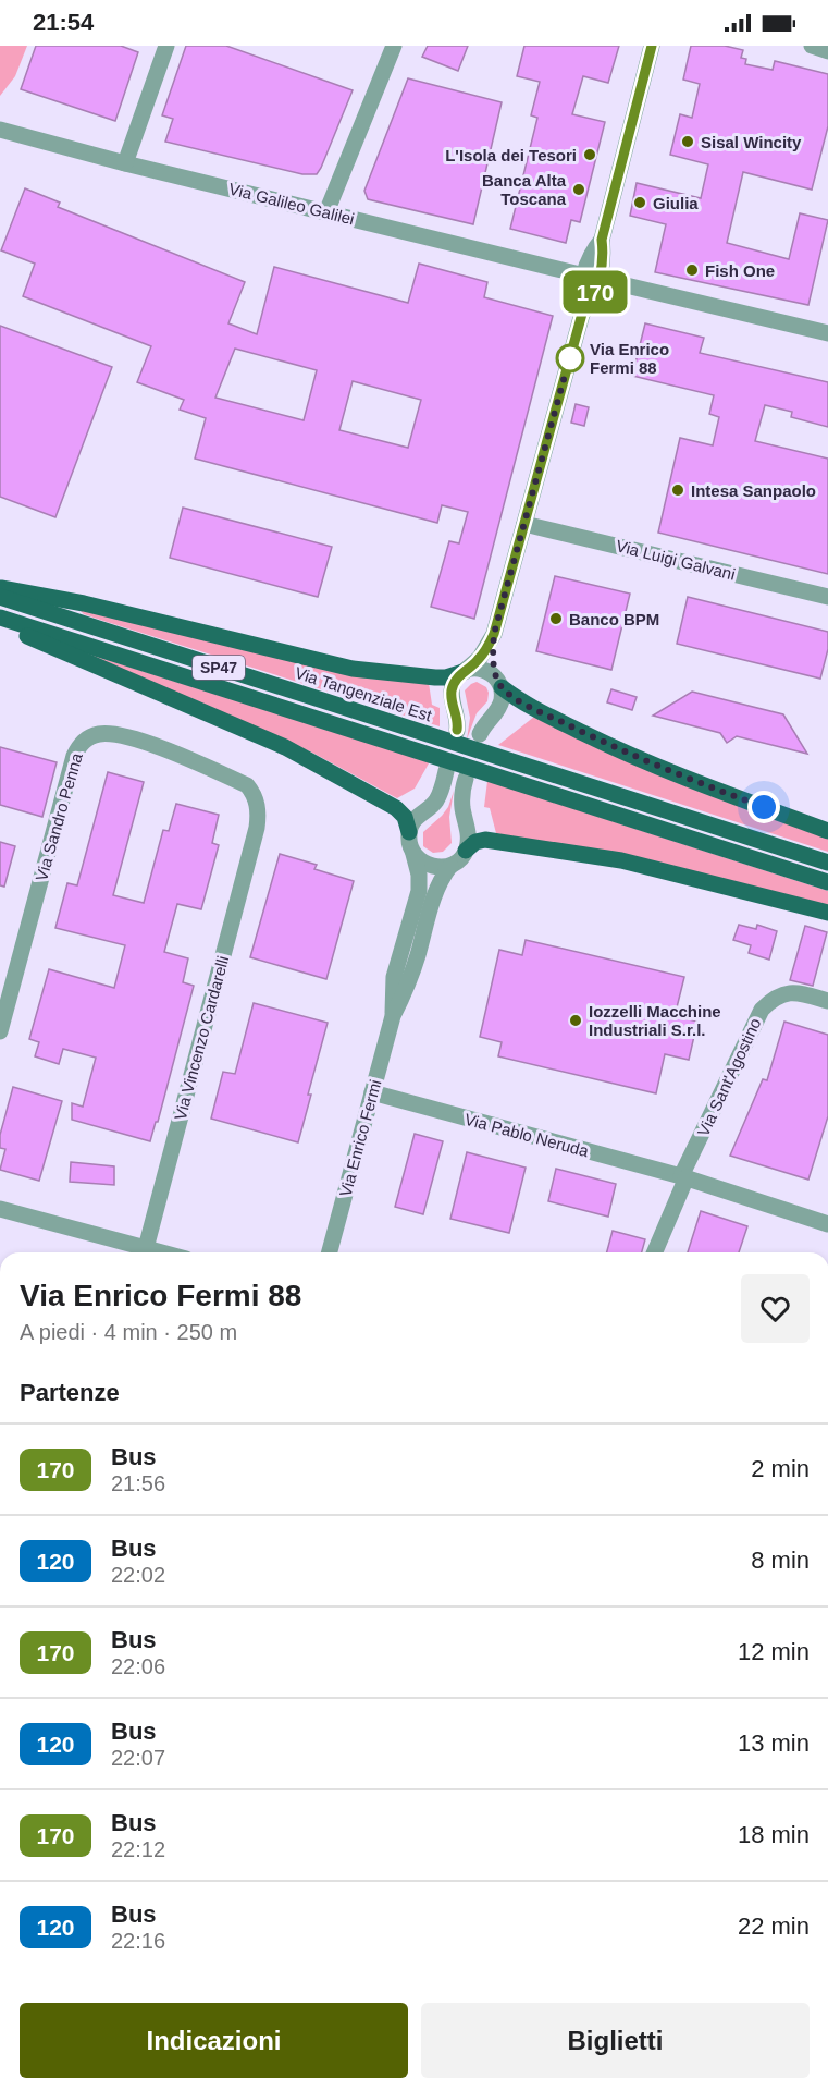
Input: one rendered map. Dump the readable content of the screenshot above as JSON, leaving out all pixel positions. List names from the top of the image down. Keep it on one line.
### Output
{"streets":{"main road":["SP47","Via Tangenziale Est"],"street":["Via Galileo Galilei","Via Luigi Galvani","Via Sandro Penna","Via Vincenzo Cardarelli","Via Sant'Agostino","Via Pablo Neruda","Via Enrico Fermi"]},"crossings":[["Via Sandro Penna","Via Vincenzo Cardarelli"],["Via Sant'Agostino","Via Pablo Neruda"],["Via Pablo Neruda","Via Enrico Fermi"]],"places":["Sisal Wincity","L'Isola dei Tesori","Banca Alta Toscana","Giulia","Fish One","Via Enrico Fermi 88","Intesa Sanpaolo","Banco BPM","Iozzelli Macchine Industriali S.r.l."],"lines":["bus line 170"],"page":{"status":"21:54","on_map":"170","heading":[["Via Enrico Fermi 88","A piedi · 4 min · 250 m"],"Partenze"],"list":[{"mark":"170","name":"Bus","note":"21:56","value":"2 min"},{"mark":"120","name":"Bus","note":"22:02","value":"8 min"},{"mark":"170","name":"Bus","note":"22:06","value":"12 min"},{"mark":"120","name":"Bus","note":"22:07","value":"13 min"},{"mark":"170","name":"Bus","note":"22:12","value":"18 min"},{"mark":"120","name":"Bus","note":"22:16","value":"22 min"}],"buttons":["Indicazioni","Biglietti"]}}
